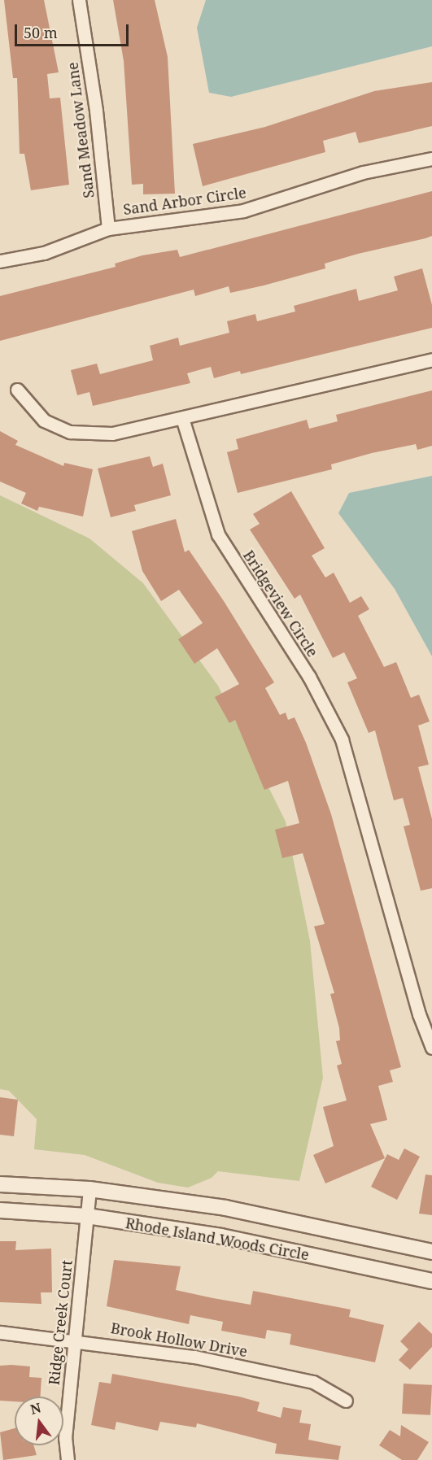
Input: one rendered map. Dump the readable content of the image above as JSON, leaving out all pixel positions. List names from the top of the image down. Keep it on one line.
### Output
{"streets":{"street":["Sand Meadow Lane","Sand Arbor Circle","Bridgeview Circle","Rhode Island Woods Circle","Ridge Creek Court","Brook Hollow Drive"]},"crossings":[["Sand Meadow Lane","Sand Arbor Circle"],["Rhode Island Woods Circle","Ridge Creek Court"],["Ridge Creek Court","Brook Hollow Drive"]],"scale_bar":"50 m","north":"top"}
